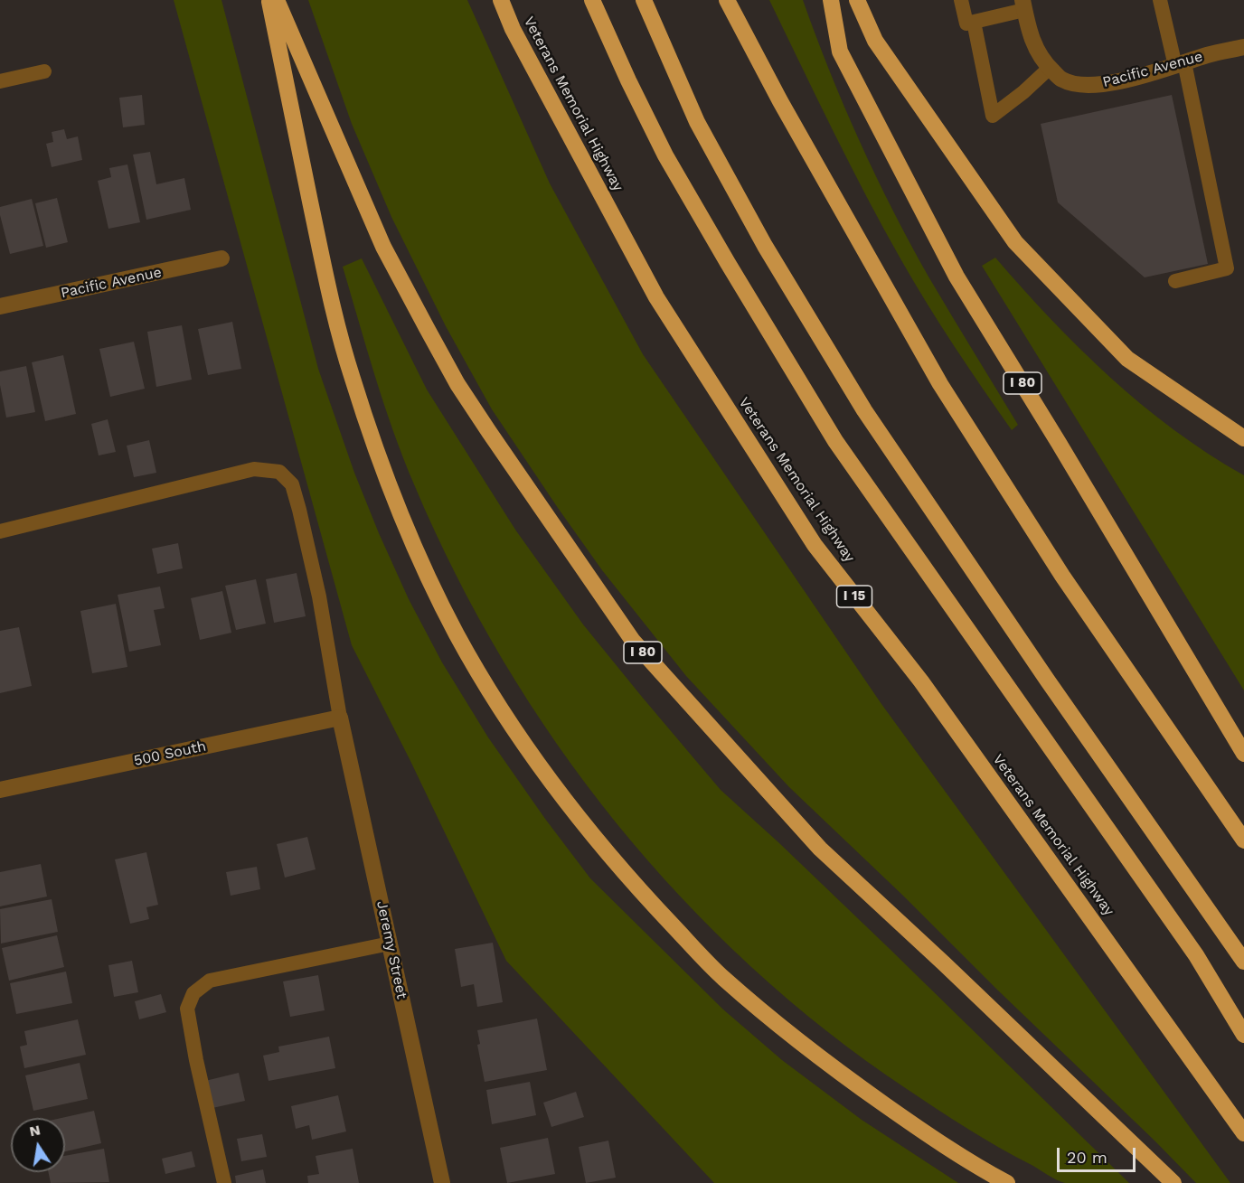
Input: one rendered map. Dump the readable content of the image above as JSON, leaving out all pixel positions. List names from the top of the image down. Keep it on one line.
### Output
{"streets":{"highway":["Veterans Memorial Highway","I 80","I 15"],"street":["Pacific Avenue","500 South","Jeremy Street"]},"crossings":[["500 South","Jeremy Street"]],"scale_bar":"20 m","north":"top"}
